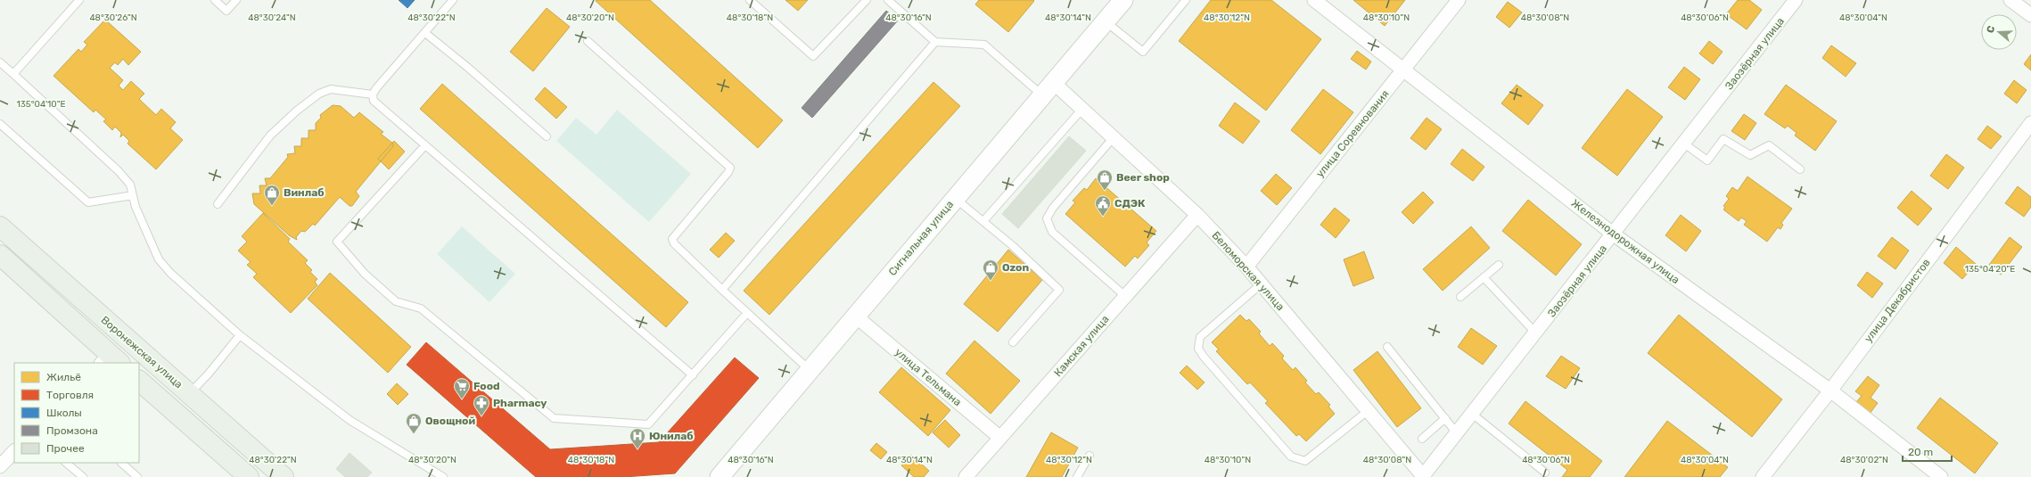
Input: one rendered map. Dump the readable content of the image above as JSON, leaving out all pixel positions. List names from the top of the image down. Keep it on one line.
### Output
{"streets":{"main road":["Воронежская улица"],"street":["Заозёрная улица","улица Соревнования","Сигнальная улица","Железнодорожная улица","Беломорская улица","улица Декабристов","Камская улица","улица Тельмана"]},"crossings":[["Заозёрная улица","Железнодорожная улица"],["Заозёрная улица","Беломорская улица"],["улица Соревнования","Железнодорожная улица"],["улица Соревнования","Беломорская улица"],["Сигнальная улица","Беломорская улица"],["Сигнальная улица","улица Тельмана"],["Железнодорожная улица","улица Декабристов"],["Беломорская улица","Камская улица"],["Камская улица","улица Тельмана"]],"places":{"shop":["Beer shop","Винлаб","Ozon","Овощной"],"public building":["СДЭК"],"supermarket":["Food"],"pharmacy":["Pharmacy"],"hospital":["Юнилаб"]},"legend":["Жильё","Торговля","Школы","Промзона","Прочее"],"scale_bar":"20 m","north":"left","coordinates":["48°30'10\"N","48°30'26\"N","48°30'24\"N","48°30'22\"N","48°30'20\"N","48°30'18\"N","48°30'16\"N","48°30'14\"N","48°30'12\"N","48°30'08\"N","48°30'06\"N","48°30'04\"N","135°04'10\"E","135°04'20\"E","48°30'02\"N"]}
